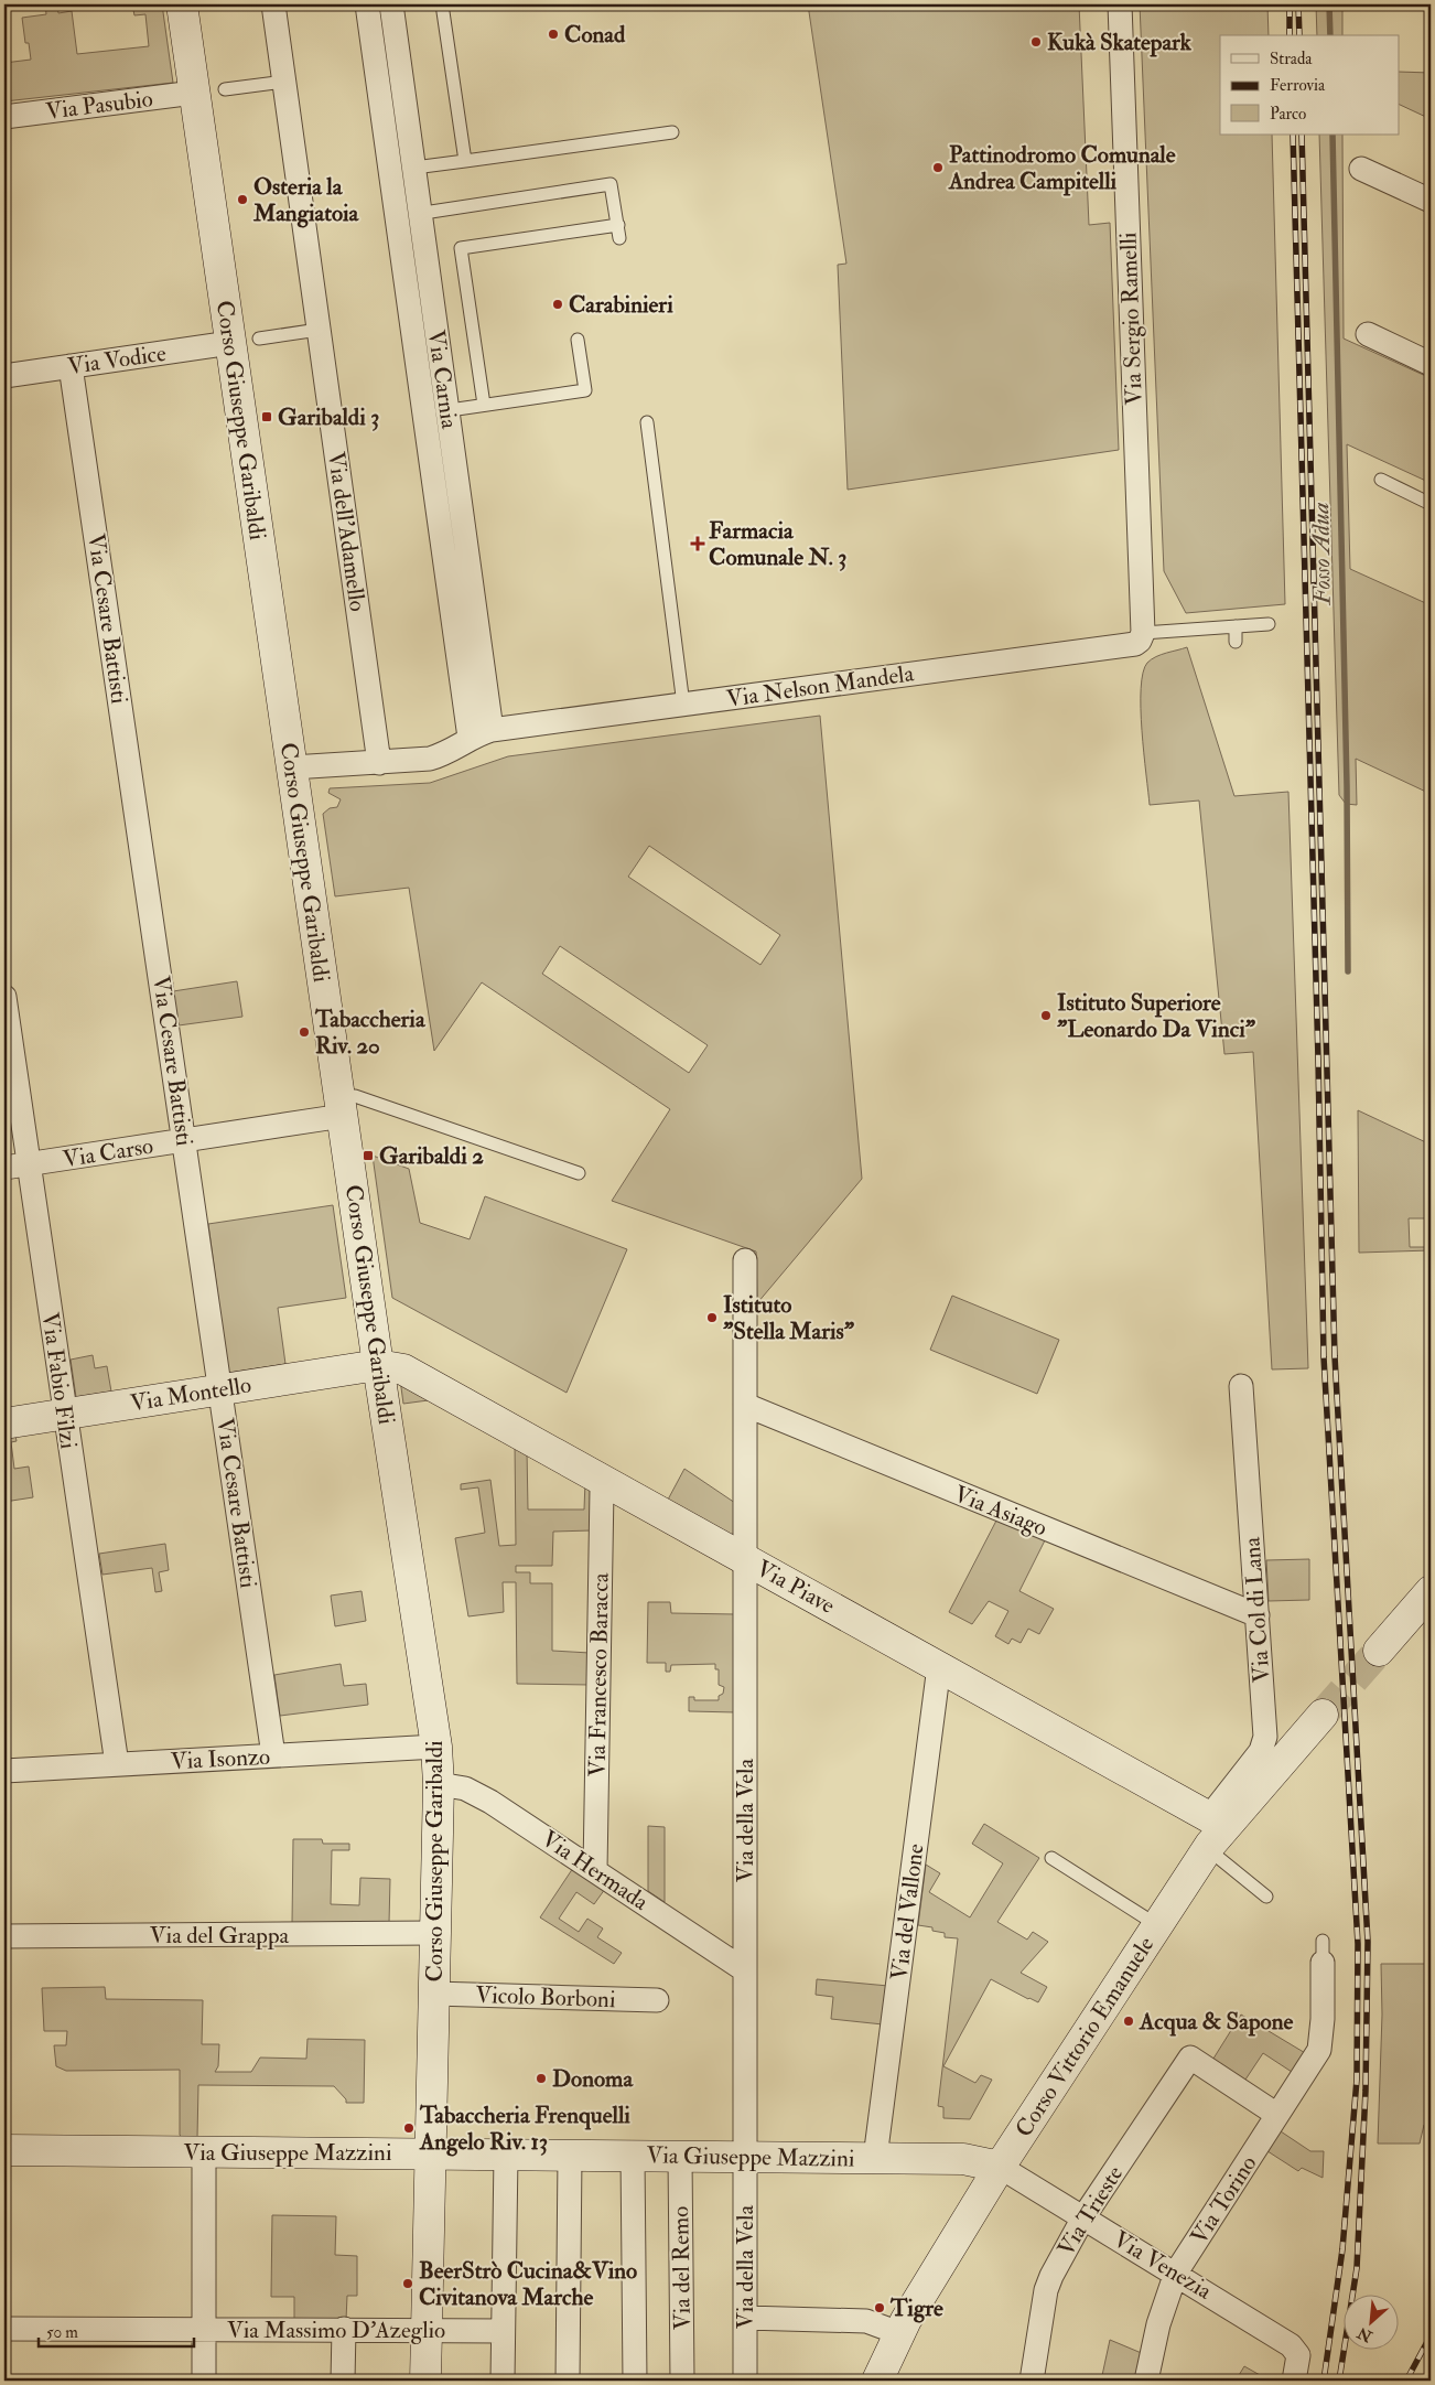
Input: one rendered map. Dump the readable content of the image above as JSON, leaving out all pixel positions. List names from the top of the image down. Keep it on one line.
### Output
{"streets":{"street":["Via Pasubio","Via Sergio Ramelli","Via Vodice","Via Carnia","Corso Giuseppe Garibaldi","Via dell'Adamello","Via Cesare Battisti","Via Nelson Mandela","Via Carso","Via Fabio Filzi","Via Montello","Via Asiago","Via Piave","Via Col di Lana","Via Francesco Baracca","Via Isonzo","Via della Vela","Via Hermada","Via del Vallone","Via del Grappa","Vicolo Borboni","Corso Vittorio Emanuele","Via Giuseppe Mazzini","Via Torino","Via Trieste","Via Venezia","Via del Remo","Via Massimo D'Azeglio"]},"crossings":[["Via Pasubio","Corso Giuseppe Garibaldi"],["Via Sergio Ramelli","Via Nelson Mandela"],["Via Vodice","Corso Giuseppe Garibaldi"],["Via Vodice","Via Cesare Battisti"],["Via Carnia","Via Nelson Mandela"],["Corso Giuseppe Garibaldi","Via Carso"],["Corso Giuseppe Garibaldi","Via Montello"],["Corso Giuseppe Garibaldi","Via Piave"],["Corso Giuseppe Garibaldi","Via Isonzo"],["Corso Giuseppe Garibaldi","Via Hermada"],["Corso Giuseppe Garibaldi","Via del Grappa"],["Corso Giuseppe Garibaldi","Vicolo Borboni"],["Corso Giuseppe Garibaldi","Via Giuseppe Mazzini"],["Corso Giuseppe Garibaldi","Via Massimo D'Azeglio"],["Via Cesare Battisti","Via Carso"],["Via Cesare Battisti","Via Montello"],["Via Cesare Battisti","Via Isonzo"],["Via Carso","Via Fabio Filzi"],["Via Fabio Filzi","Via Montello"],["Via Fabio Filzi","Via Isonzo"],["Via Montello","Via Piave"],["Via Asiago","Via Col di Lana"],["Via Asiago","Via della Vela"],["Via Piave","Via Col di Lana"],["Via Piave","Via Francesco Baracca"],["Via Piave","Via della Vela"],["Via Piave","Via del Vallone"],["Via Piave","Corso Vittorio Emanuele"],["Via Col di Lana","Corso Vittorio Emanuele"],["Via Francesco Baracca","Via Hermada"],["Via della Vela","Via Hermada"],["Via della Vela","Via Giuseppe Mazzini"],["Via del Vallone","Via Giuseppe Mazzini"],["Corso Vittorio Emanuele","Via Giuseppe Mazzini"],["Corso Vittorio Emanuele","Via Venezia"],["Via Giuseppe Mazzini","Via Venezia"],["Via Giuseppe Mazzini","Via del Remo"],["Via Torino","Via Trieste"],["Via Torino","Via Venezia"],["Via Trieste","Via Venezia"]],"water":["Fosso Adua"],"places":{"other":["Conad","Kukà Skatepark","Pattinodromo Comunale Andrea Campitelli","Osteria la Mangiatoia","Carabinieri","Istituto Superiore \"Leonardo Da Vinci\"","Tabaccheria Riv. 20","Istituto \"Stella Maris\"","Acqua & Sapone","Donoma","Tabaccheria Frenquelli Angelo Riv. 13","BeerStrò Cucina&Vino Civitanova Marche","Tigre"],"transit":["Garibaldi 3","Garibaldi 2"],"health":["Farmacia Comunale N. 3"]},"legend":["Strada","Ferrovia","Parco"],"scale_bar":"50 m","north":"bottom left"}
